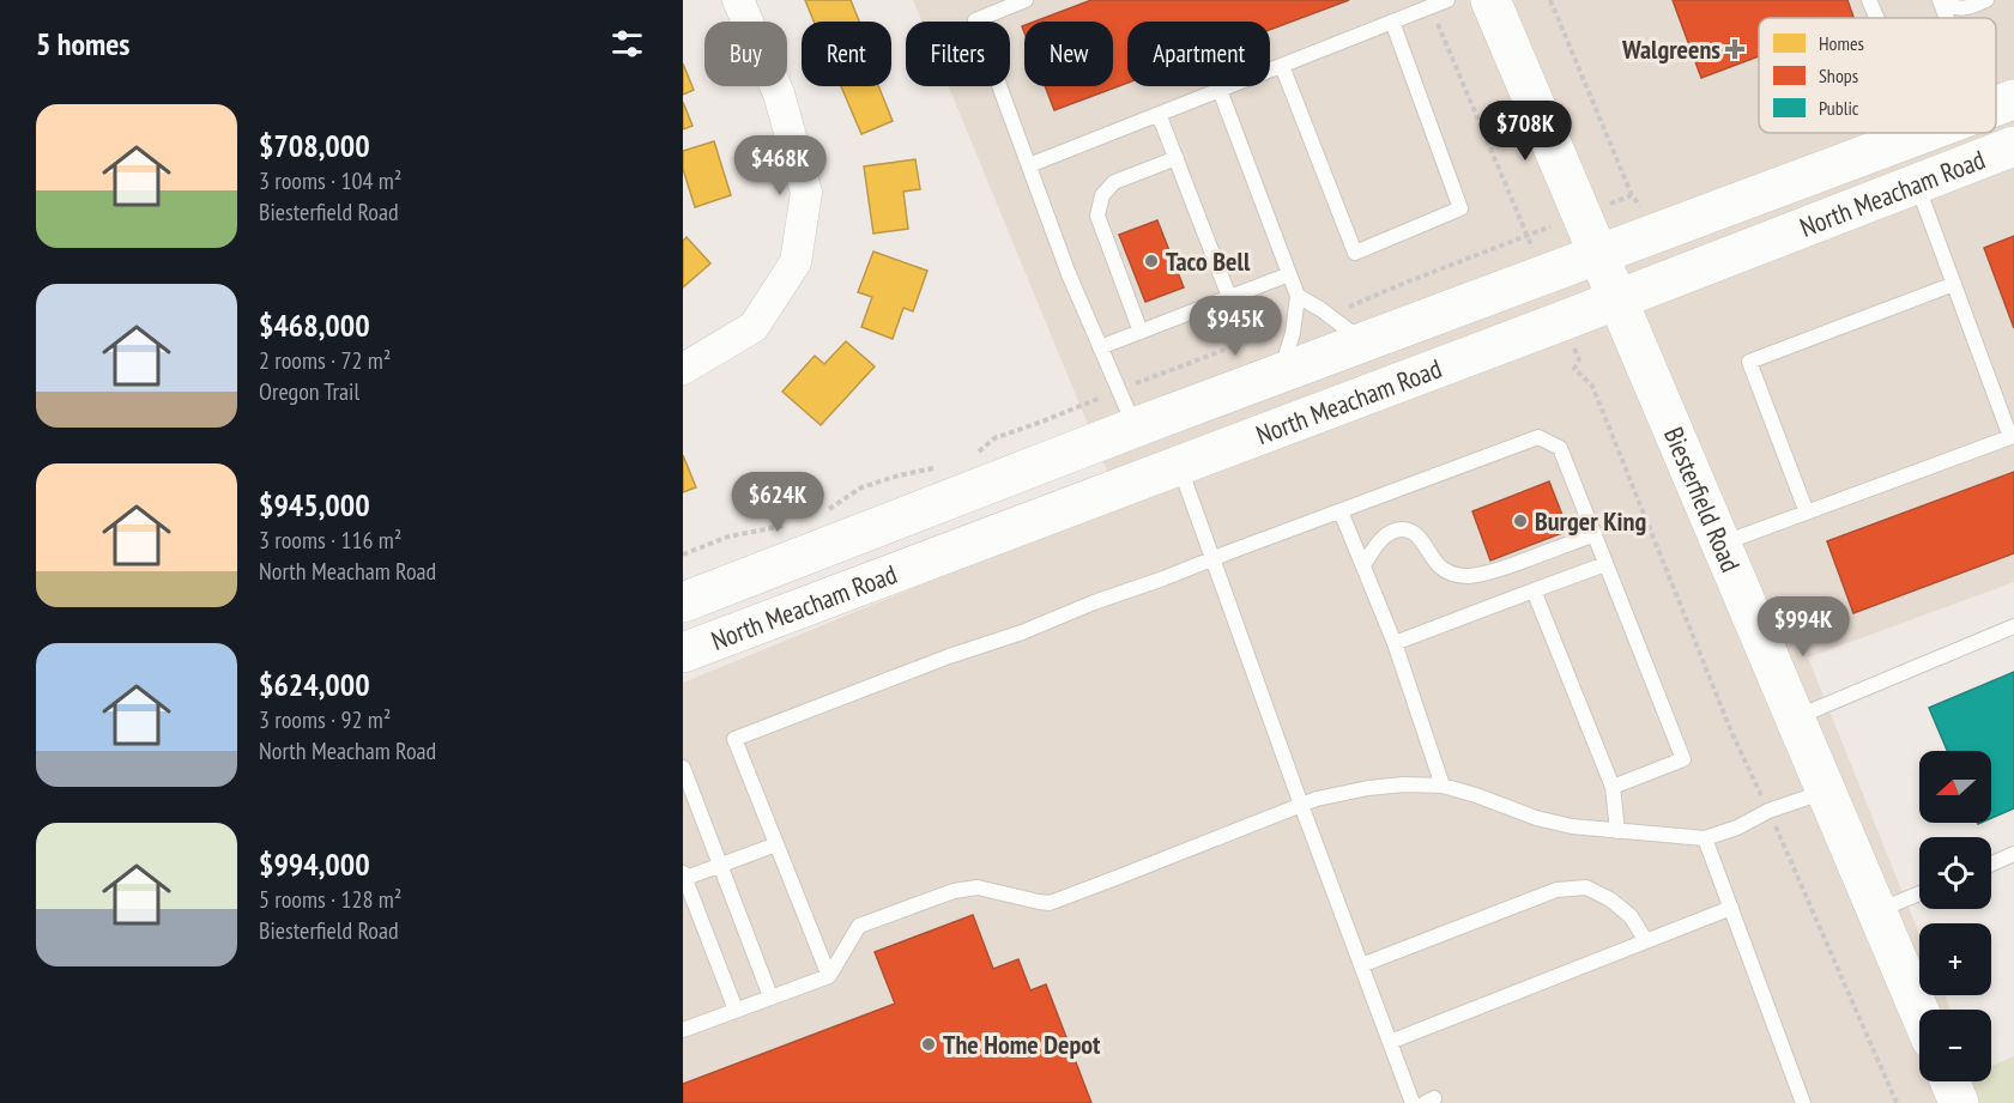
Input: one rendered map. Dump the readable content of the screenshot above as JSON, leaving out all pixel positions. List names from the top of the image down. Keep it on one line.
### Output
{"streets":{"main road":["North Meacham Road","Biesterfield Road"]},"crossings":[["North Meacham Road","Biesterfield Road"]],"places":{"health":["Walgreens"],"other":["Taco Bell","Burger King","The Home Depot"]},"legend":["Homes","Shops","Public"],"north":"left","page":{"heading":"5 homes","chip":["Buy","Rent","Filters","New","Apartment"],"list":[{"name":"$708,000","note":"3 rooms · 104 m² · Biesterfield Road"},{"name":"$468,000","note":"2 rooms · 72 m² · Oregon Trail"},{"name":"$945,000","note":"3 rooms · 116 m² · North Meacham Road"},{"name":"$624,000","note":"3 rooms · 92 m² · North Meacham Road"},{"name":"$994,000","note":"5 rooms · 128 m² · Biesterfield Road"}],"price":["$708K","$468K","$945K","$624K","$994K"],"map_buttons":["+","−"]}}
